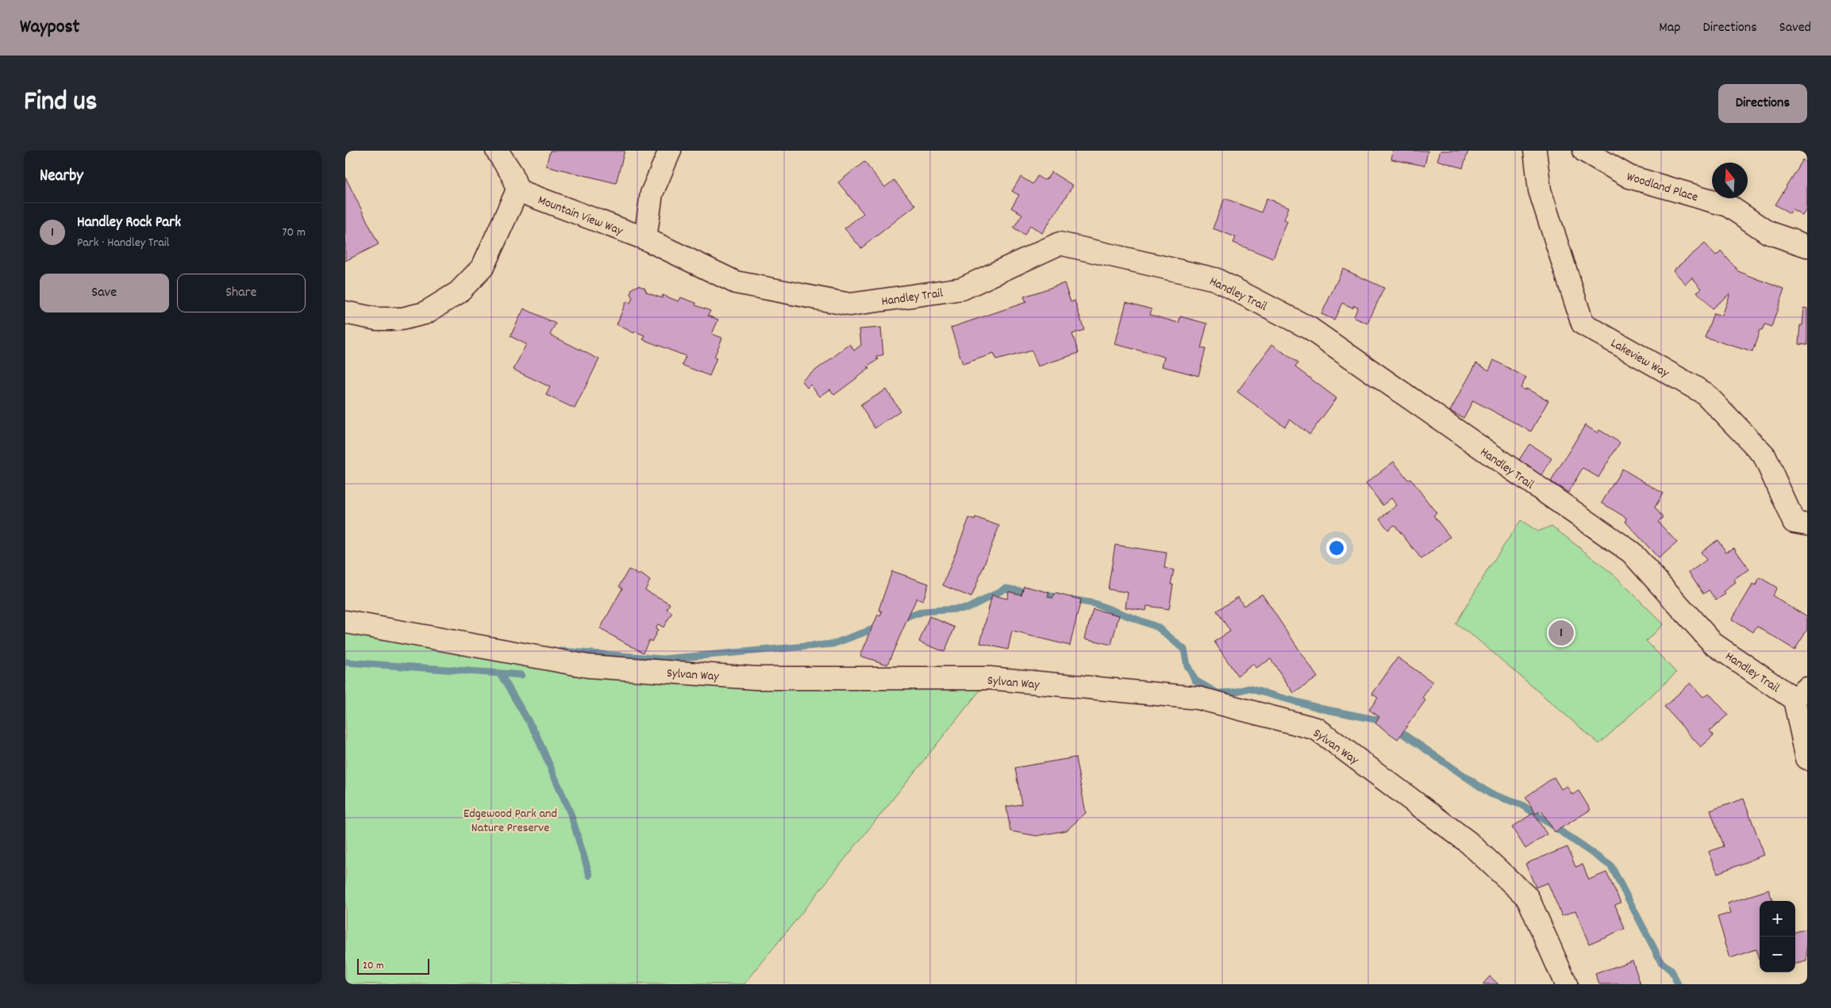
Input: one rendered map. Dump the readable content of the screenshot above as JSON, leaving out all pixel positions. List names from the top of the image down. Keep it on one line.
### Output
{"streets":{"street":["Woodland Place","Mountain View Way","Handley Trail","Lakeview Way","Sylvan Way"]},"crossings":[["Mountain View Way","Handley Trail"]],"parks":["Edgewood Park and Nature Preserve"],"scale_bar":"20 m","north":"top","page":{"header":"Waypost","nav":["Map","Directions","Saved"],"title":"Find us","buttons":["Directions",["Save","Share"]],"heading":"Nearby","list":[{"mark":"1","name":"Handley Rock Park","note":"Park · Handley Trail","value":"70 m"}],"pins":"1","map_buttons":["+","−"],"scale":"20 m"}}
